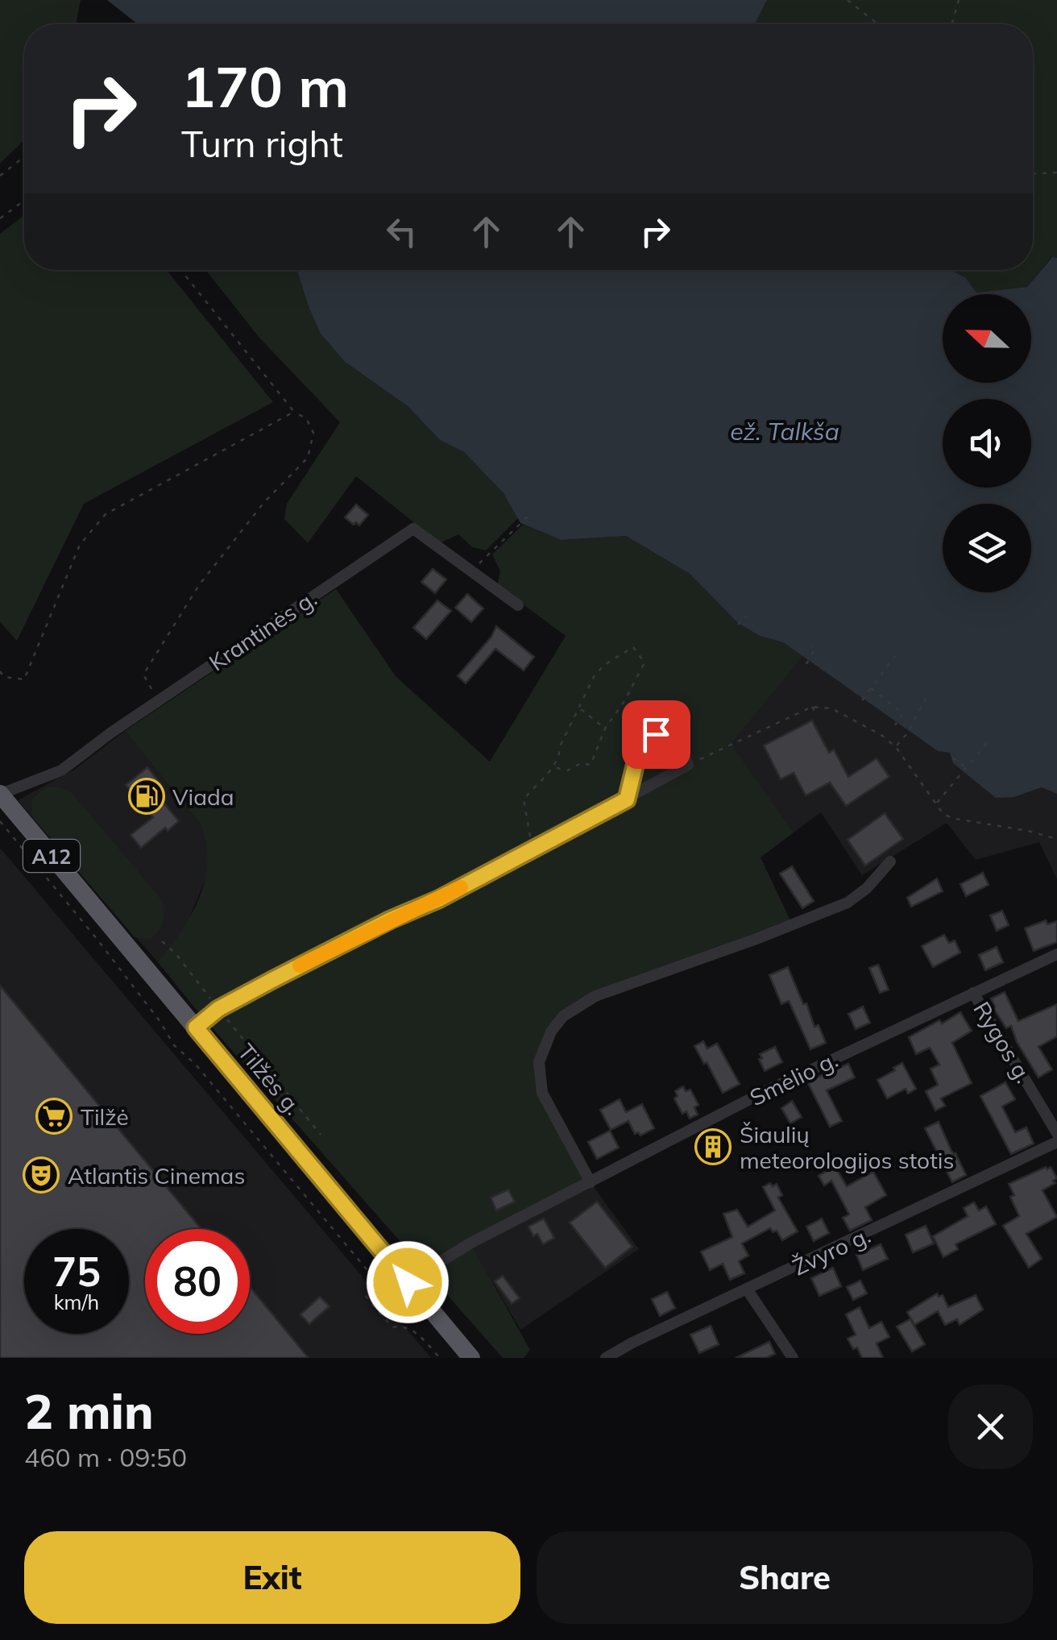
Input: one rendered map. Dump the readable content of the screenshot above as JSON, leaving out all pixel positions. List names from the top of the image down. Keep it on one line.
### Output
{"streets":{"highway":["A12","Tilžės g."],"street":["Krantinės g.","Rygos g.","Smėlio g.","Žvyro g."]},"crossings":[["Krantinės g.","Tilžės g."],["Rygos g.","Smėlio g."],["Smėlio g.","Tilžės g."]],"water":["ež. Talkša"],"places":{"fuel station":["Viada"],"supermarket":["Tilžė"],"building":["Šiaulių meteorologijos stotis"],"theatre":["Atlantis Cinemas"]},"north":"left","page":{"turn":["170 m","Turn right"],"speed":"75 km/h","limit":"80","heading":["2 min","460 m · 09:50"],"buttons":["Exit","Share"]}}
